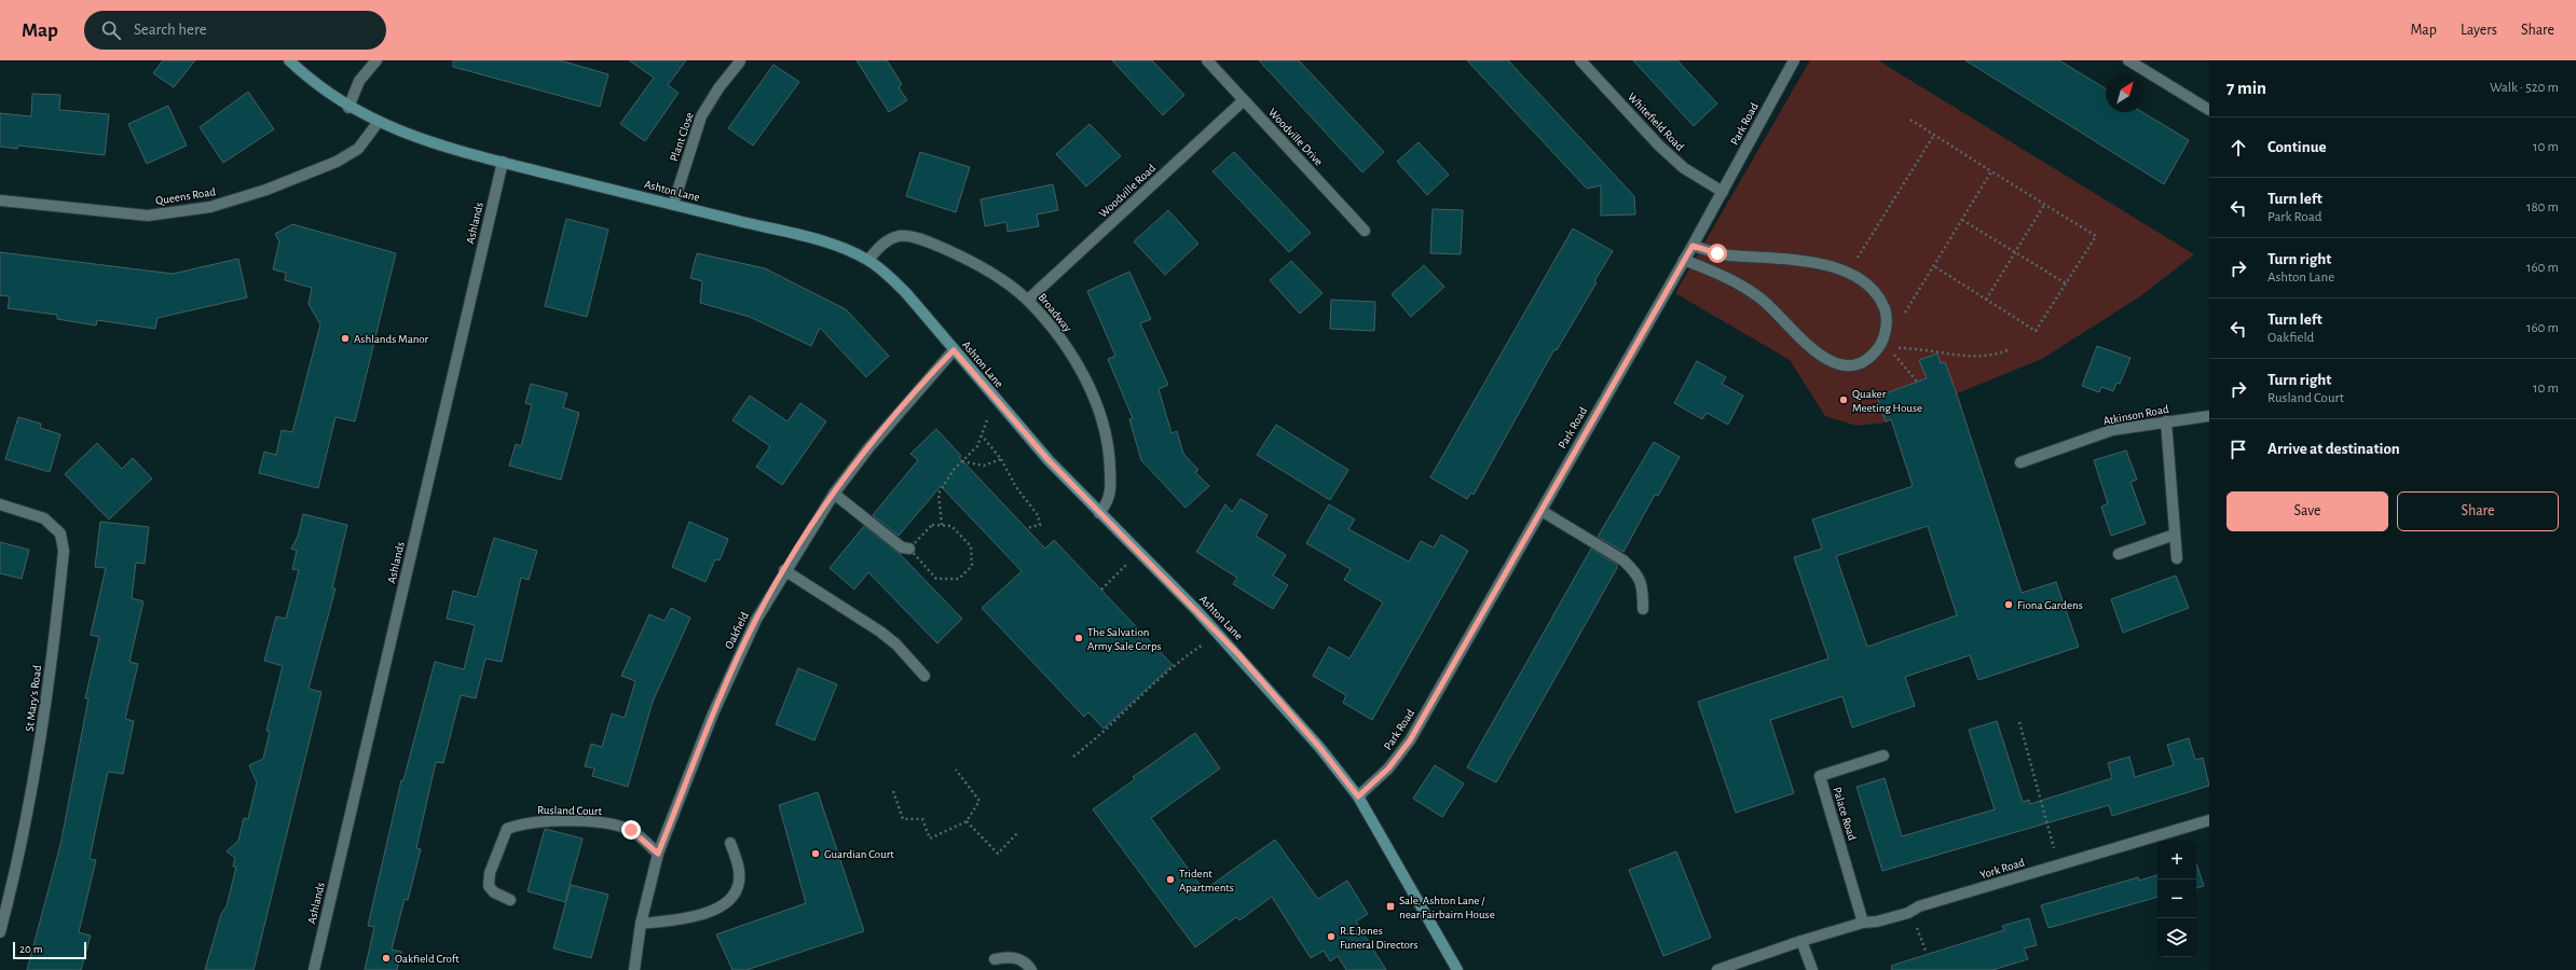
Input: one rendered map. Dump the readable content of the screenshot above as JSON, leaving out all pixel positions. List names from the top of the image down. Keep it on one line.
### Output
{"streets":{"main road":["Ashton Lane"],"street":["Whitefield Road","Park Road","Plant Close","Woodville Drive","Woodville Road","Queens Road","Ashlands","Broadway","Atkinson Road","Oakfield","St Mary's Road","Rusland Court","Palace Road","York Road"]},"crossings":[["Whitefield Road","Park Road"],["Park Road","Ashton Lane"],["Plant Close","Ashton Lane"],["Woodville Drive","Woodville Road"],["Ashton Lane","Queens Road"],["Ashton Lane","Ashlands"],["Ashton Lane","Broadway"],["Ashton Lane","Oakfield"],["Woodville Road","Broadway"],["Oakfield","Rusland Court"],["Palace Road","York Road"]],"places":{"other":["Ashlands Manor","Quaker Meeting House","Fiona Gardens","The Salvation Army Sale Corps","Guardian Court","Trident Apartments","R.E.Jones Funeral Directors","Oakfield Croft"],"transit":["Sale, Ashton Lane / near Fairbairn House"]},"scale_bar":"20 m","north":"top right","page":{"header":"Map","search":"Search here","nav":["Map","Layers","Share"],"heading":["7 min","Walk · 520 m"],"list":[["Continue","10 m"],["Turn left","Park Road","180 m"],["Turn right","Ashton Lane","160 m"],["Turn left","Oakfield","160 m"],["Turn right","Rusland Court","10 m"],"Arrive at destination"],"buttons":["Save","Share"],"map_buttons":["+","−"],"scale":"20 m"}}
